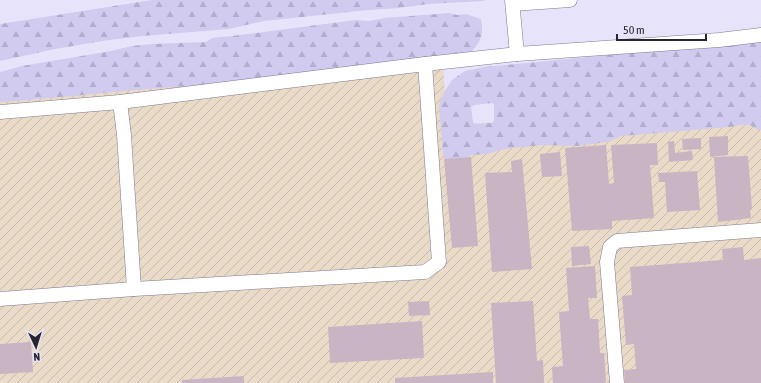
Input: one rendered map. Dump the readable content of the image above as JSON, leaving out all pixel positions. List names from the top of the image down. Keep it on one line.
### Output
{"scale_bar":"50 m","north":"bottom"}
